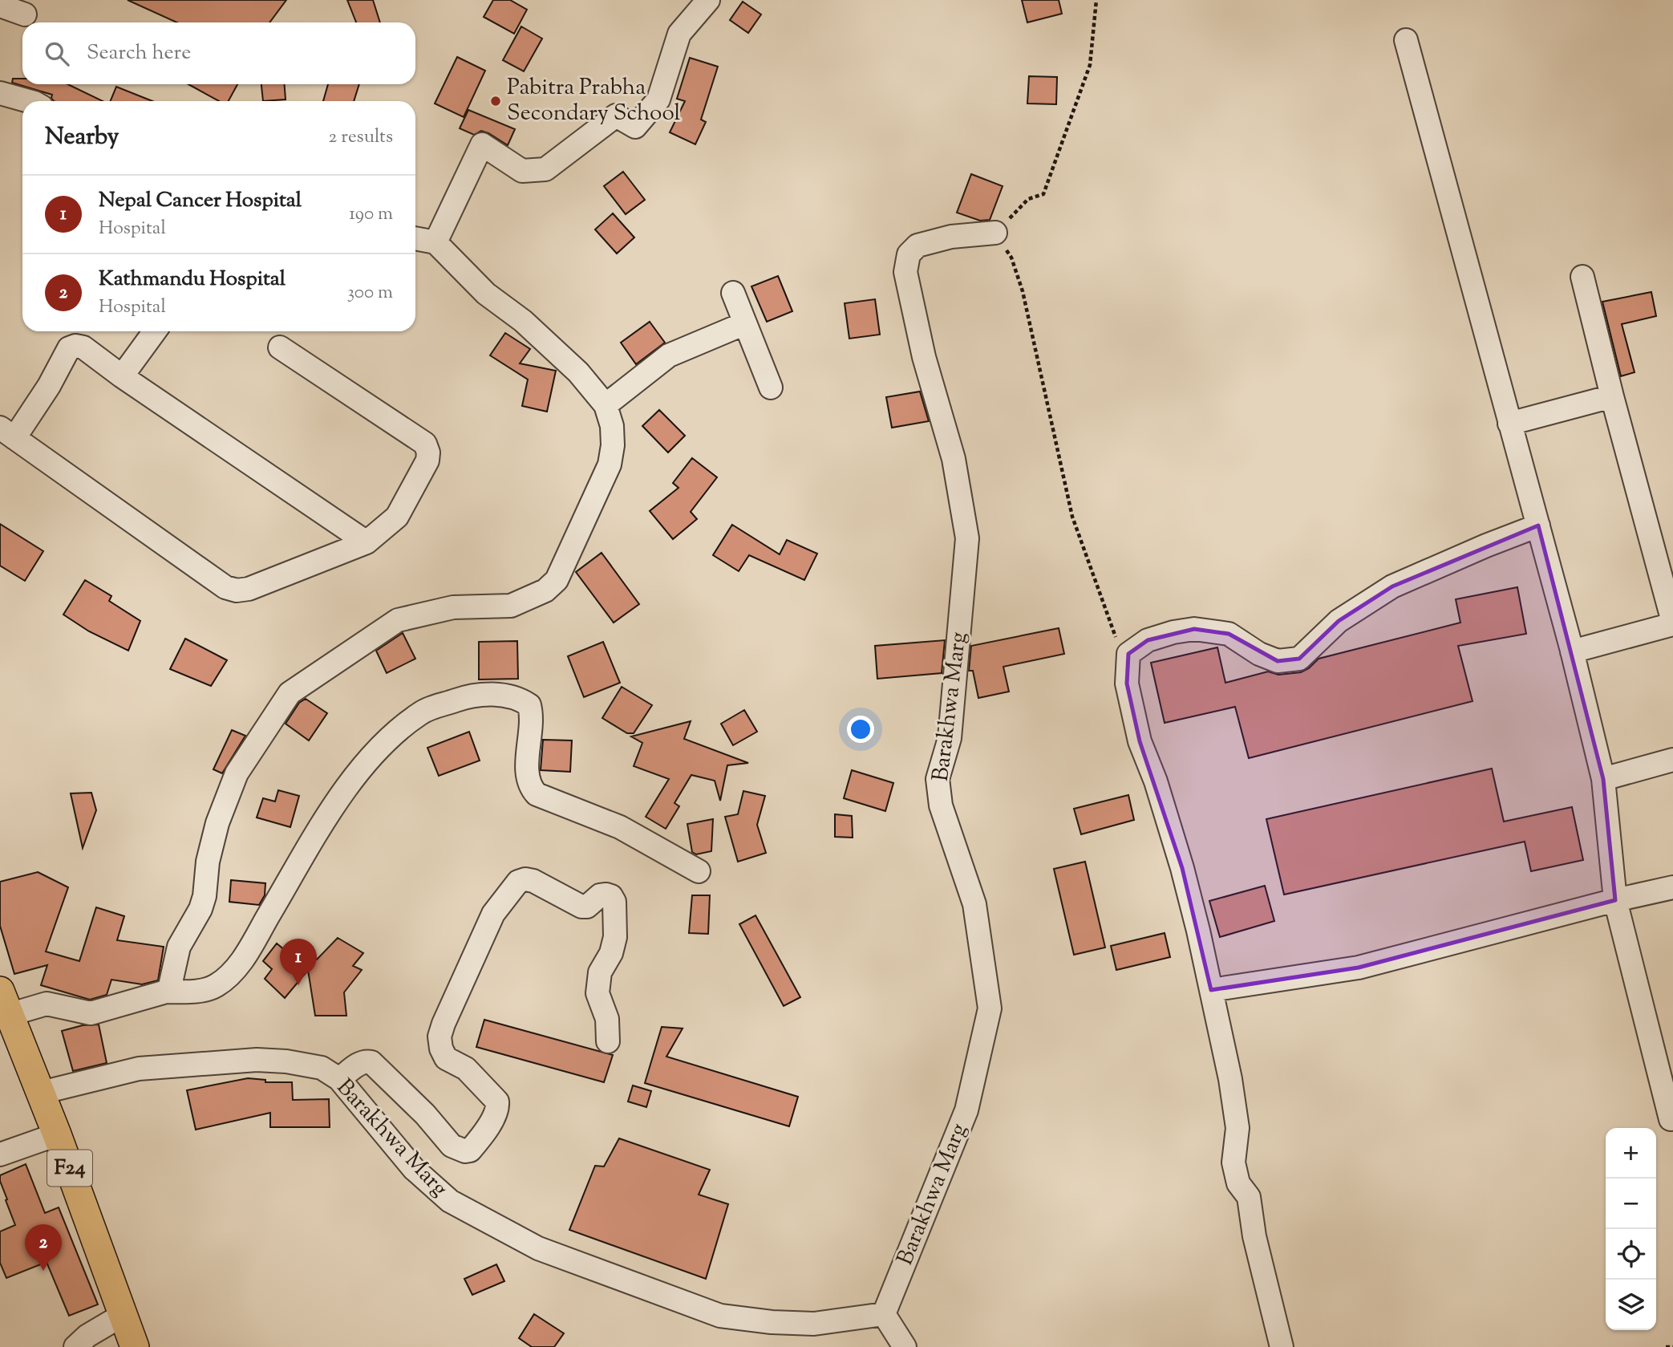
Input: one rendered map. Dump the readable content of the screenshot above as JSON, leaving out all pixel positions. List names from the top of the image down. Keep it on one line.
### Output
{"streets":{"main road":["F24"],"street":["Barakhwa Marg"]},"crossings":[["Barakhwa Marg","F24"]],"places":["Pabitra Prabha Secondary School"],"page":{"search":"Search here","heading":["Nearby","2 results"],"list":[{"mark":"1","name":"Nepal Cancer Hospital","note":"Hospital","value":"190 m"},{"mark":"2","name":"Kathmandu Hospital","note":"Hospital","value":"300 m"}],"pins":["1","2"],"map_buttons":["+","−"]}}
